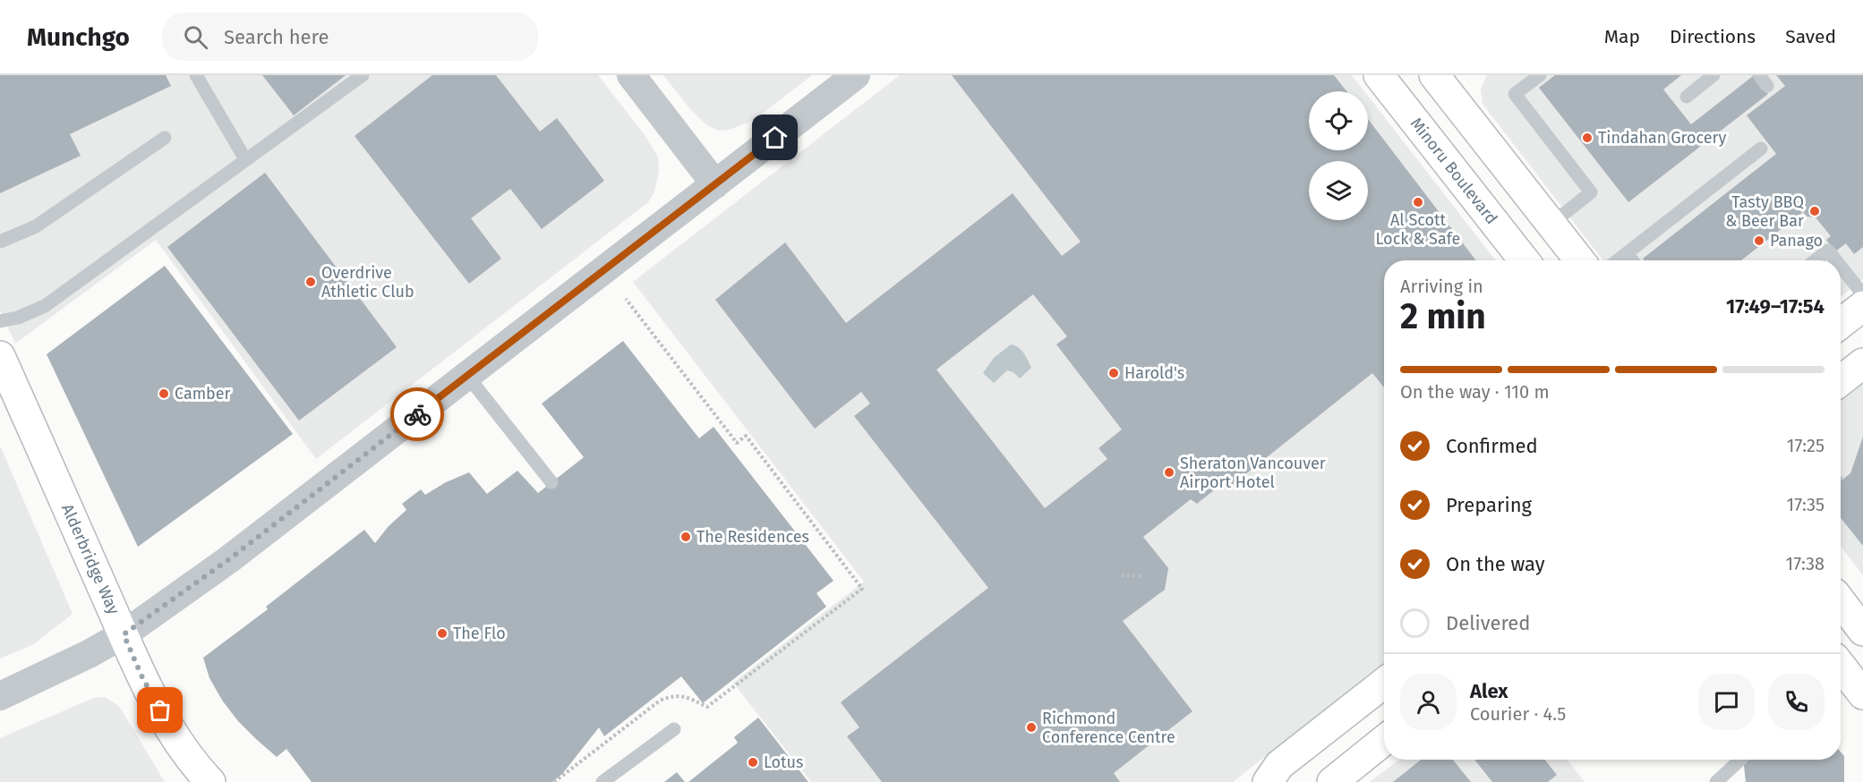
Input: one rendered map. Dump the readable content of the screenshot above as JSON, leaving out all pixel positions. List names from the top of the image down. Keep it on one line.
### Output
{"streets":{"street":["Minoru Boulevard","Alderbridge Way"]},"places":["Tindahan Grocery","Al Scott Lock & Safe","Tasty BBQ & Beer Bar","Panago","Overdrive Athletic Club","Harold's","Camber","Sheraton Vancouver Airport Hotel","The Residences","The Flo","Richmond Conference Centre","Lotus"],"page":{"header":"Munchgo","search":"Search here","nav":["Map","Directions","Saved"],"heading":["2 min","Arriving in","17:49–17:54"],"panel":["Alex","Courier · 4.5"],"bar":"On the way · 110 m","list":[["Confirmed","17:25"],["Preparing","17:35"],["On the way","17:38"],"Delivered"]}}
